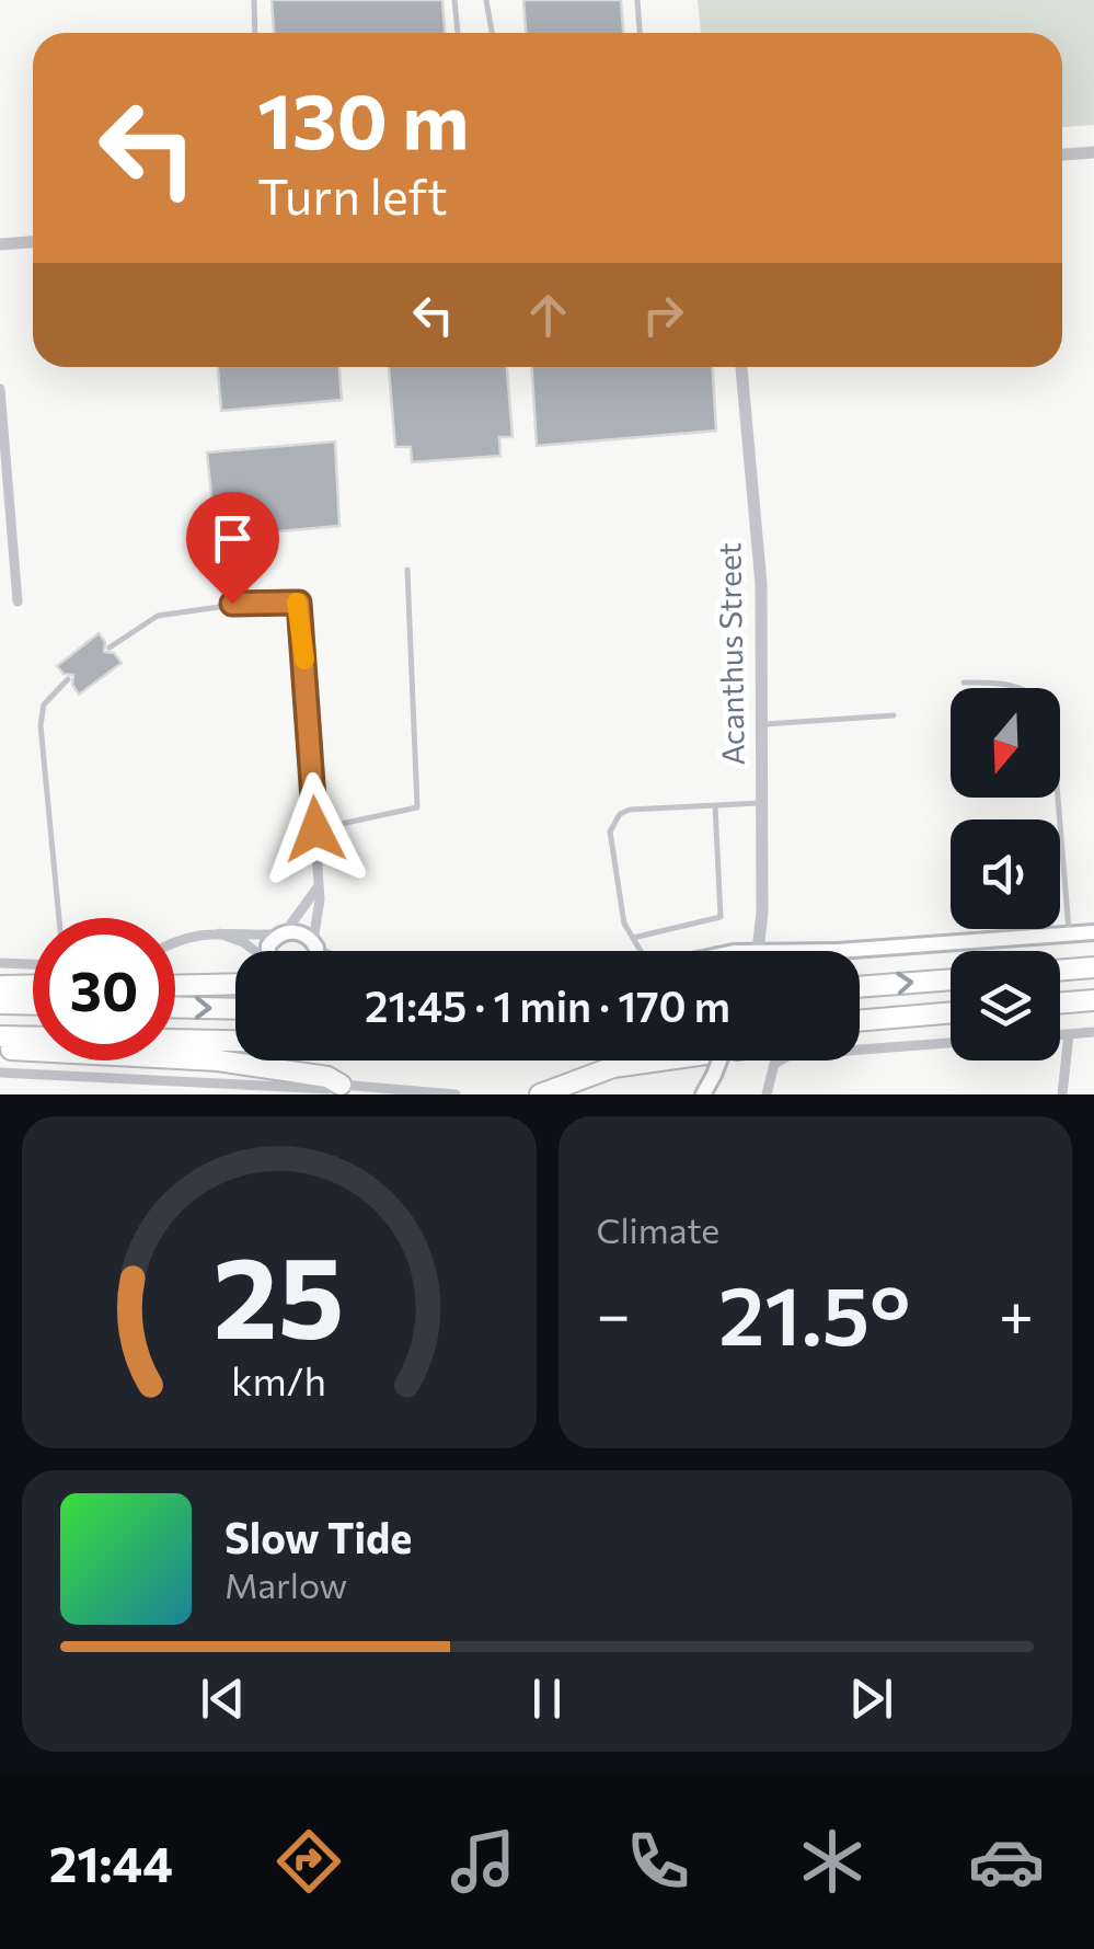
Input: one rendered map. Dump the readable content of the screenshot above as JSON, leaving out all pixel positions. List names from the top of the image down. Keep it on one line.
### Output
{"streets":{"street":["Acanthus Street"]},"north":"bottom","page":{"turn":["130 m","Turn left"],"limit":"30","trip":"21:45 · 1 min · 170 m","tile":"Climate","heat":["−","21.5°","+"],"song":["Slow Tide","Marlow"],"tabs":"21:44","gauge":["25","km/h"]}}
